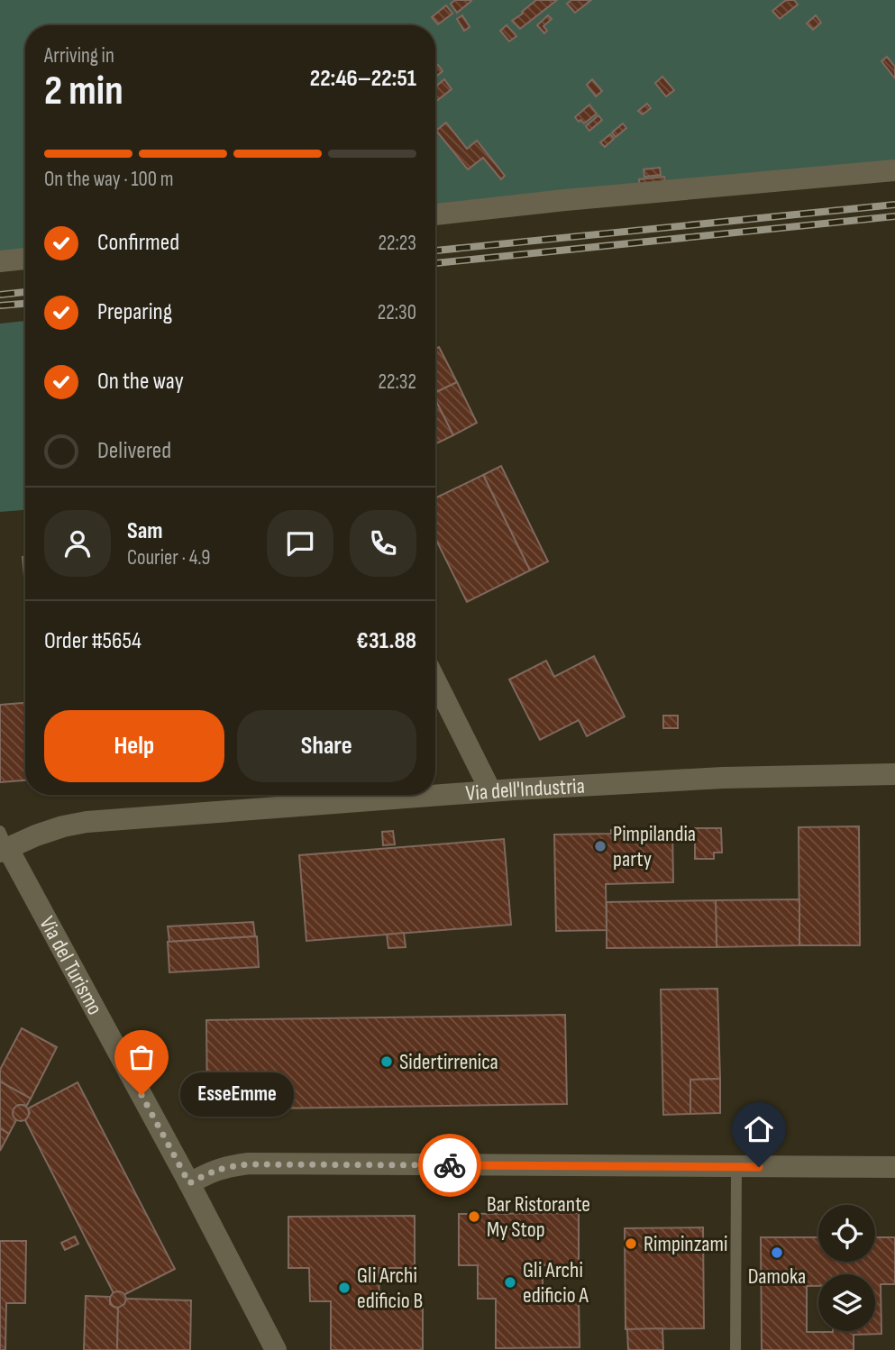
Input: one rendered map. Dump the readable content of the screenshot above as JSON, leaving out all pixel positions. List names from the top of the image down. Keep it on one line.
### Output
{"streets":{"street":["Via dell'Industria","Via del Turismo"]},"crossings":[["Via dell'Industria","Via del Turismo"]],"places":["Pimpilandia party","Sidertirrenica","EsseEmme","Bar Ristorante My Stop","Rimpinzami","Damoka","Gli Archi edificio A","Gli Archi edificio B"],"page":{"heading":["2 min","Arriving in","22:46–22:51"],"panel":["Sam","Courier · 4.9","Order #5654","€31.88"],"bar":"On the way · 100 m","list":[["Confirmed","22:23"],["Preparing","22:30"],["On the way","22:32"],"Delivered"],"buttons":["Help","Share"],"bubble":"EsseEmme"}}
